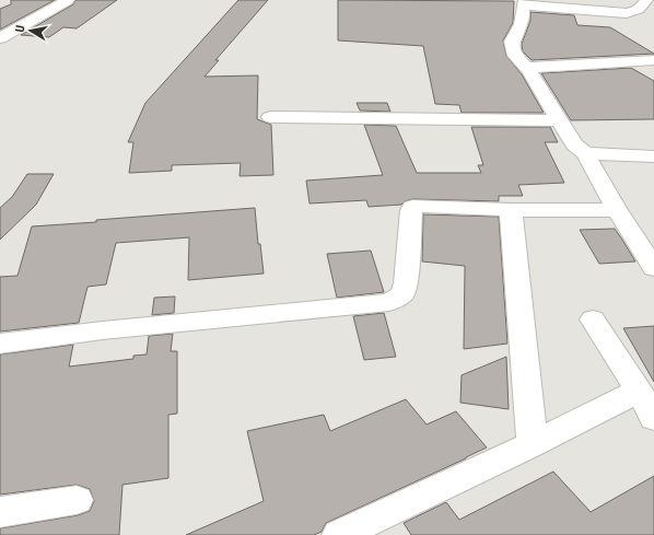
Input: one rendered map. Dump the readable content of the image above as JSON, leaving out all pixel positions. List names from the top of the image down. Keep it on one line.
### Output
{"north":"left"}
